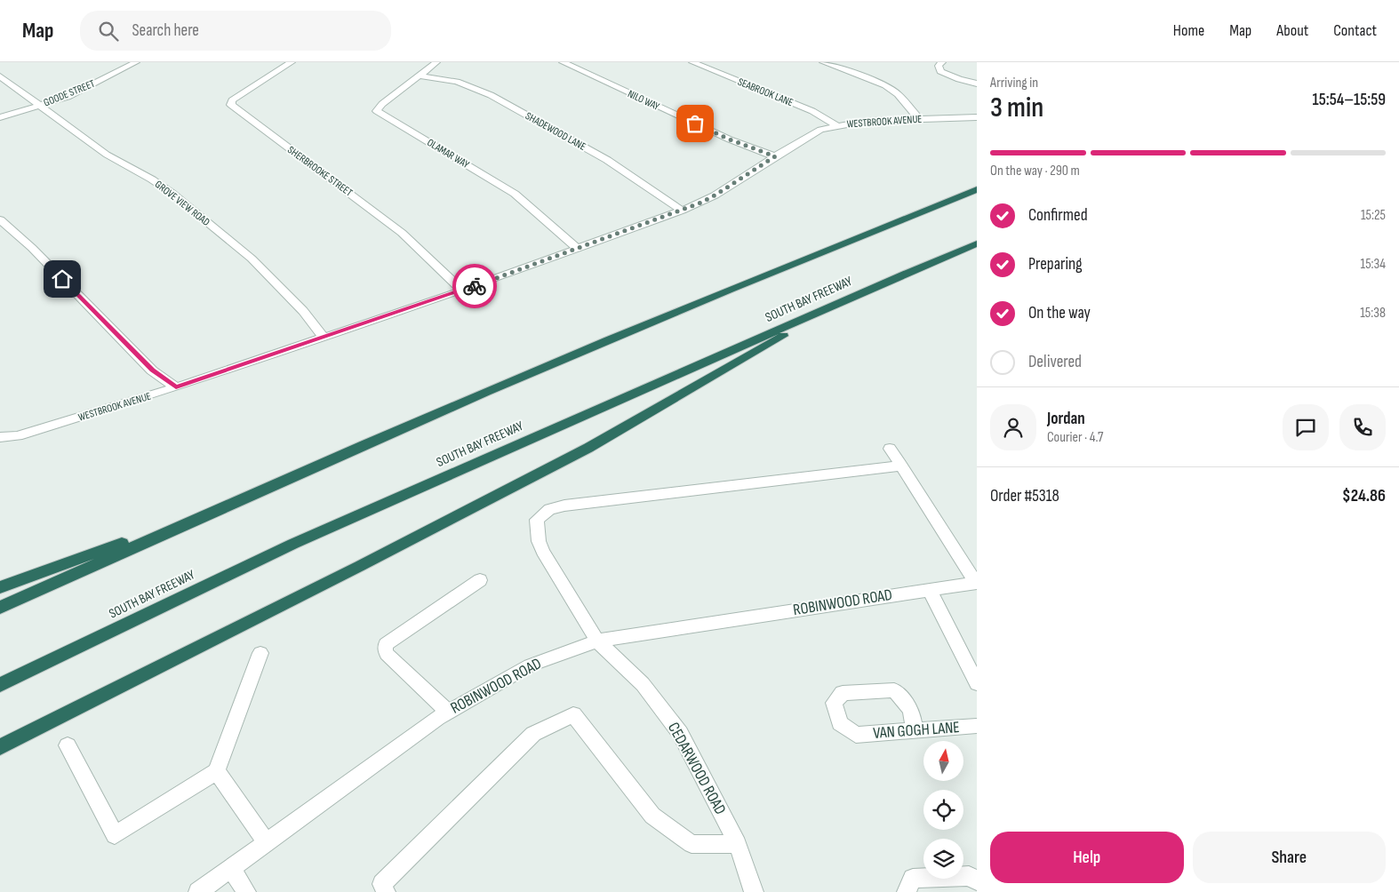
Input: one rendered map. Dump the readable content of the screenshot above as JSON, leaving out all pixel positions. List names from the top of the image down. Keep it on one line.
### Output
{"streets":{"highway":["SOUTH BAY FREEWAY"],"street":["SEABROOK LANE","GOODE STREET","NILO WAY","WESTBROOK AVENUE","SHADEWOOD LANE","OLAMAR WAY","SHERBROOKE STREET","GROVE VIEW ROAD","ROBINWOOD ROAD","VAN GOGH LANE","CEDARWOOD ROAD"]},"crossings":[["SEABROOK LANE","WESTBROOK AVENUE"],["GOODE STREET","GROVE VIEW ROAD"],["NILO WAY","WESTBROOK AVENUE"],["WESTBROOK AVENUE","SHADEWOOD LANE"],["WESTBROOK AVENUE","OLAMAR WAY"],["WESTBROOK AVENUE","SHERBROOKE STREET"],["WESTBROOK AVENUE","GROVE VIEW ROAD"],["SHADEWOOD LANE","OLAMAR WAY"],["ROBINWOOD ROAD","CEDARWOOD ROAD"]],"north":"top","page":{"header":"Map","search":"Search here","nav":["Home","Map","About","Contact"],"heading":["3 min","Arriving in","15:54–15:59"],"panel":["Jordan","Courier · 4.7","Order #5318","$24.86"],"bar":"On the way · 290 m","list":[["Confirmed","15:25"],["Preparing","15:34"],["On the way","15:38"],"Delivered"],"buttons":["Help","Share"]}}
